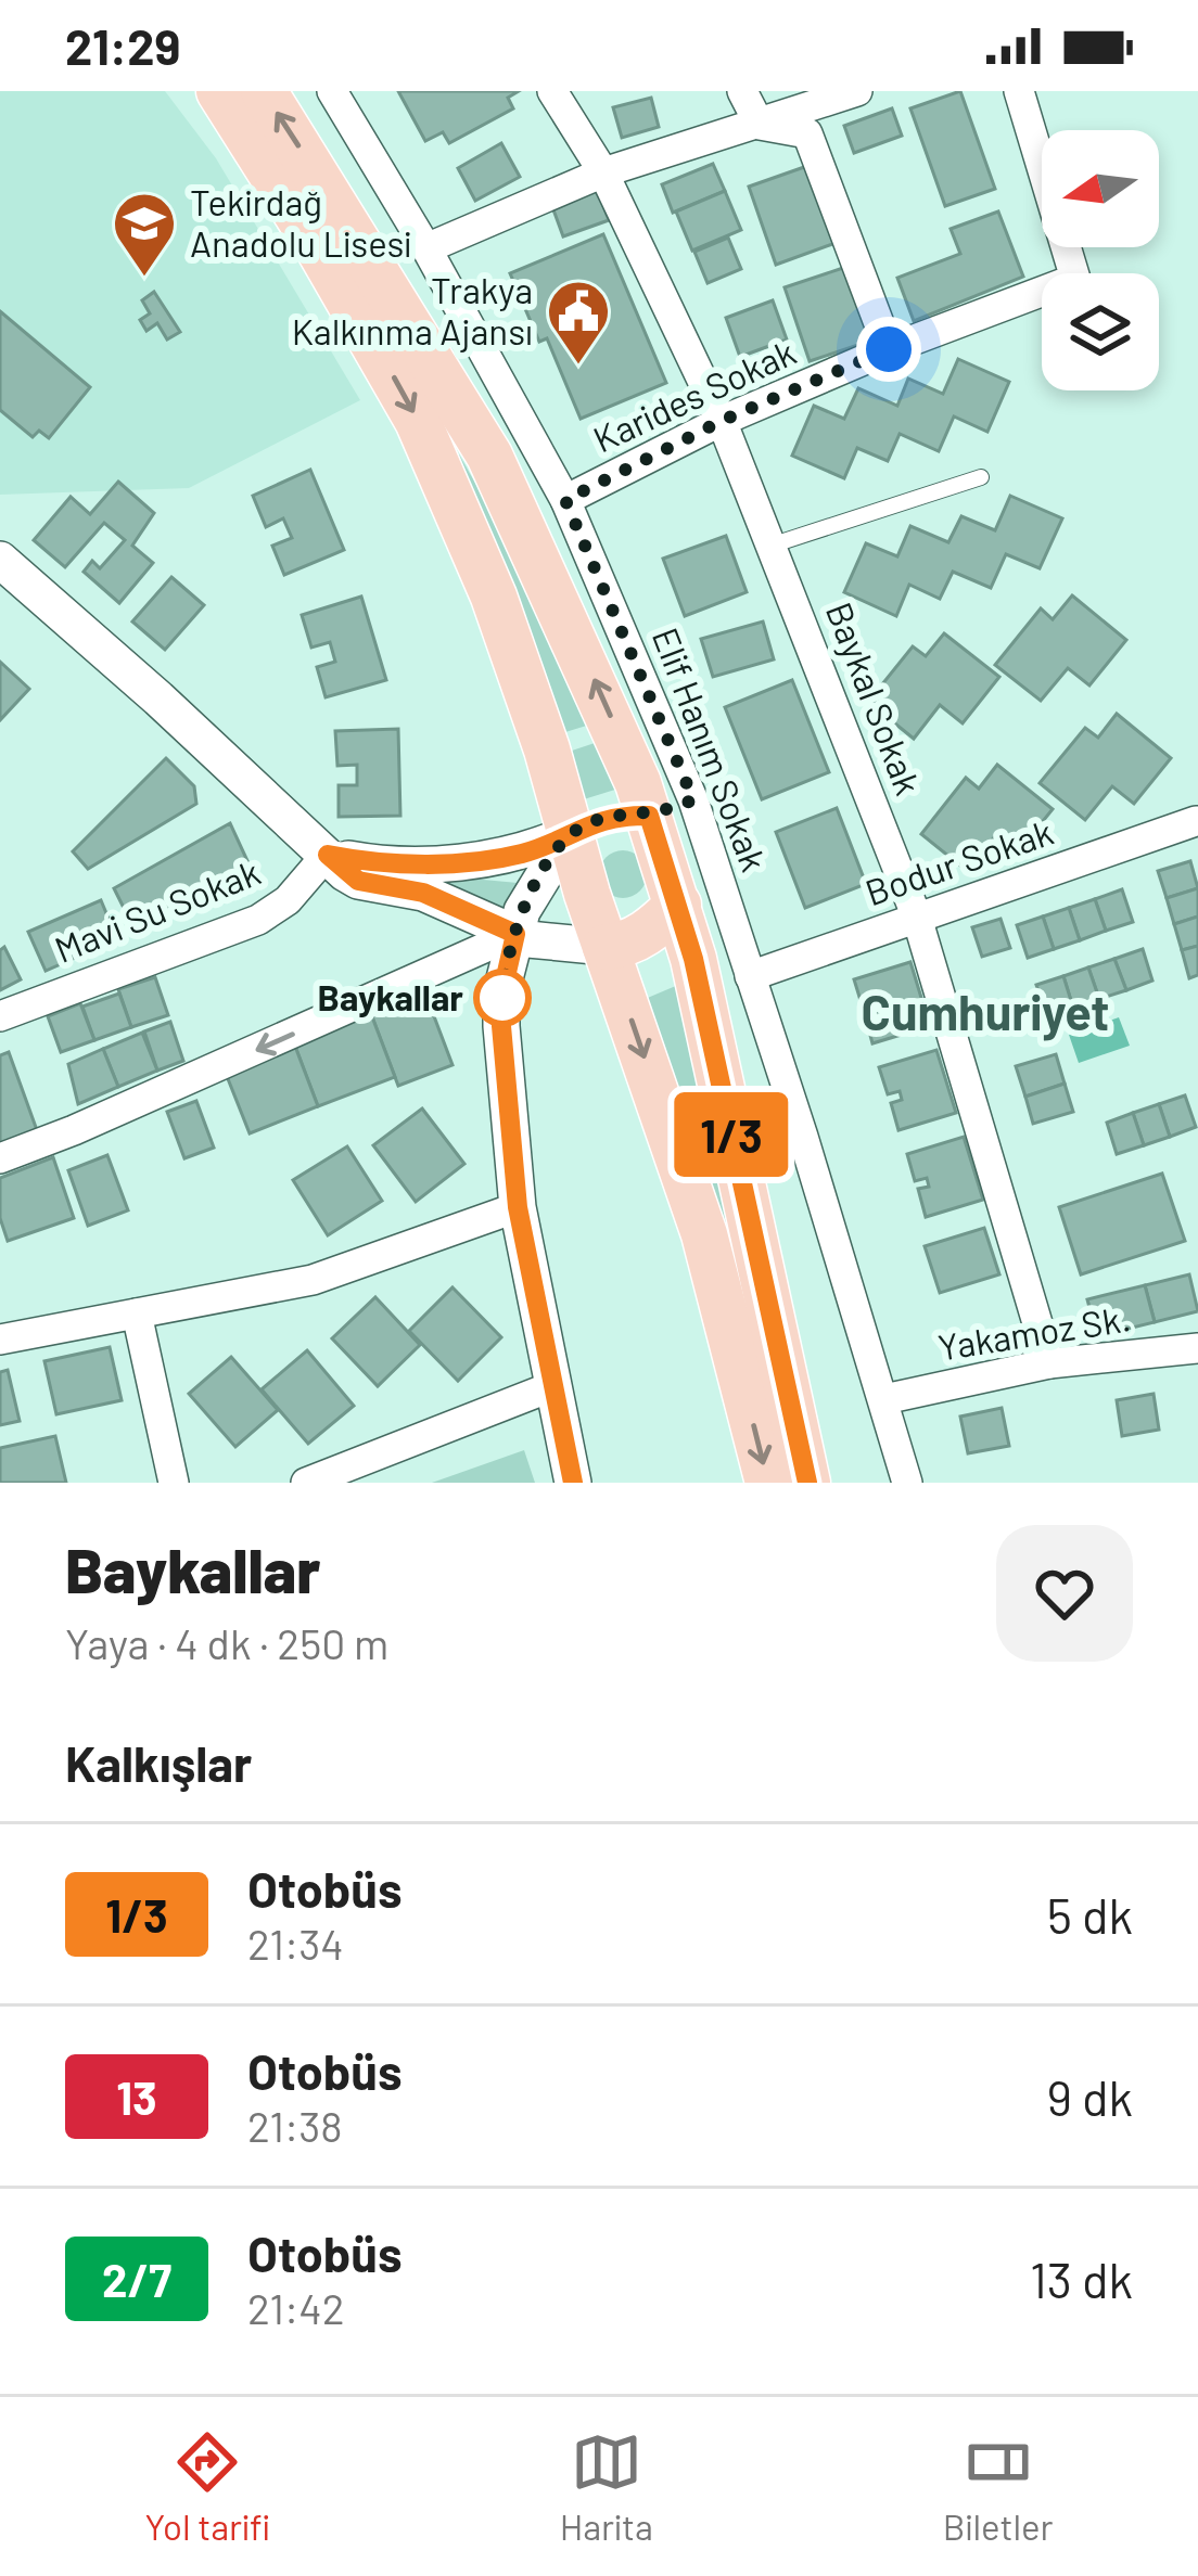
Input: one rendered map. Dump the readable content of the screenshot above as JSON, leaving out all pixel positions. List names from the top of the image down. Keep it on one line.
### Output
{"streets":{"street":["Karides Sokak","Baykal Sokak","Elif Hanım Sokak","Bodur Sokak","Mavi Su Sokak","Yakamoz Sk."]},"crossings":[["Karides Sokak","Baykal Sokak"],["Karides Sokak","Elif Hanım Sokak"],["Baykal Sokak","Bodur Sokak"],["Baykal Sokak","Yakamoz Sk."],["Elif Hanım Sokak","Bodur Sokak"],["Elif Hanım Sokak","Yakamoz Sk."]],"districts":["Cumhuriyet"],"places":{"school or university":["Tekirdağ Anadolu Lisesi"],"public building":["Trakya Kalkınma Ajansı"],"other":["Baykallar"]},"lines":["bus line 1/3"],"north":"left","page":{"status":"21:29","on_map":"1/3","heading":[["Baykallar","Yaya · 4 dk · 250 m"],"Kalkışlar"],"list":[{"mark":"1/3","name":"Otobüs","note":"21:34","value":"5 dk"},{"mark":"13","name":"Otobüs","note":"21:38","value":"9 dk"},{"mark":"2/7","name":"Otobüs","note":"21:42","value":"13 dk"}],"tabs":["Yol tarifi","Harita","Biletler"]}}
